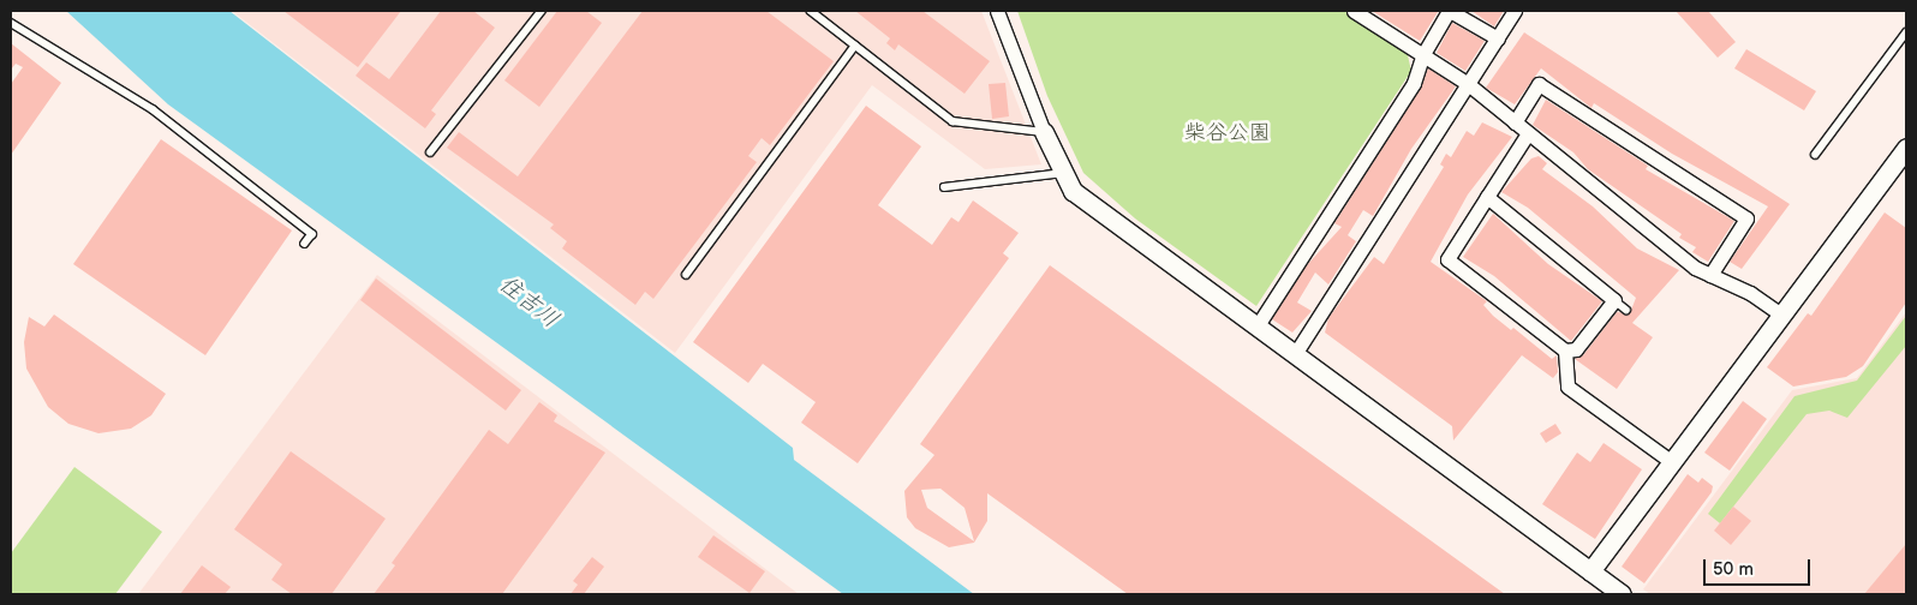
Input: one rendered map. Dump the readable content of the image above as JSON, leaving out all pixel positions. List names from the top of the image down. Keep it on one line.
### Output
{"water":["住吉川"],"parks":["柴谷公園"],"scale_bar":"50 m"}
